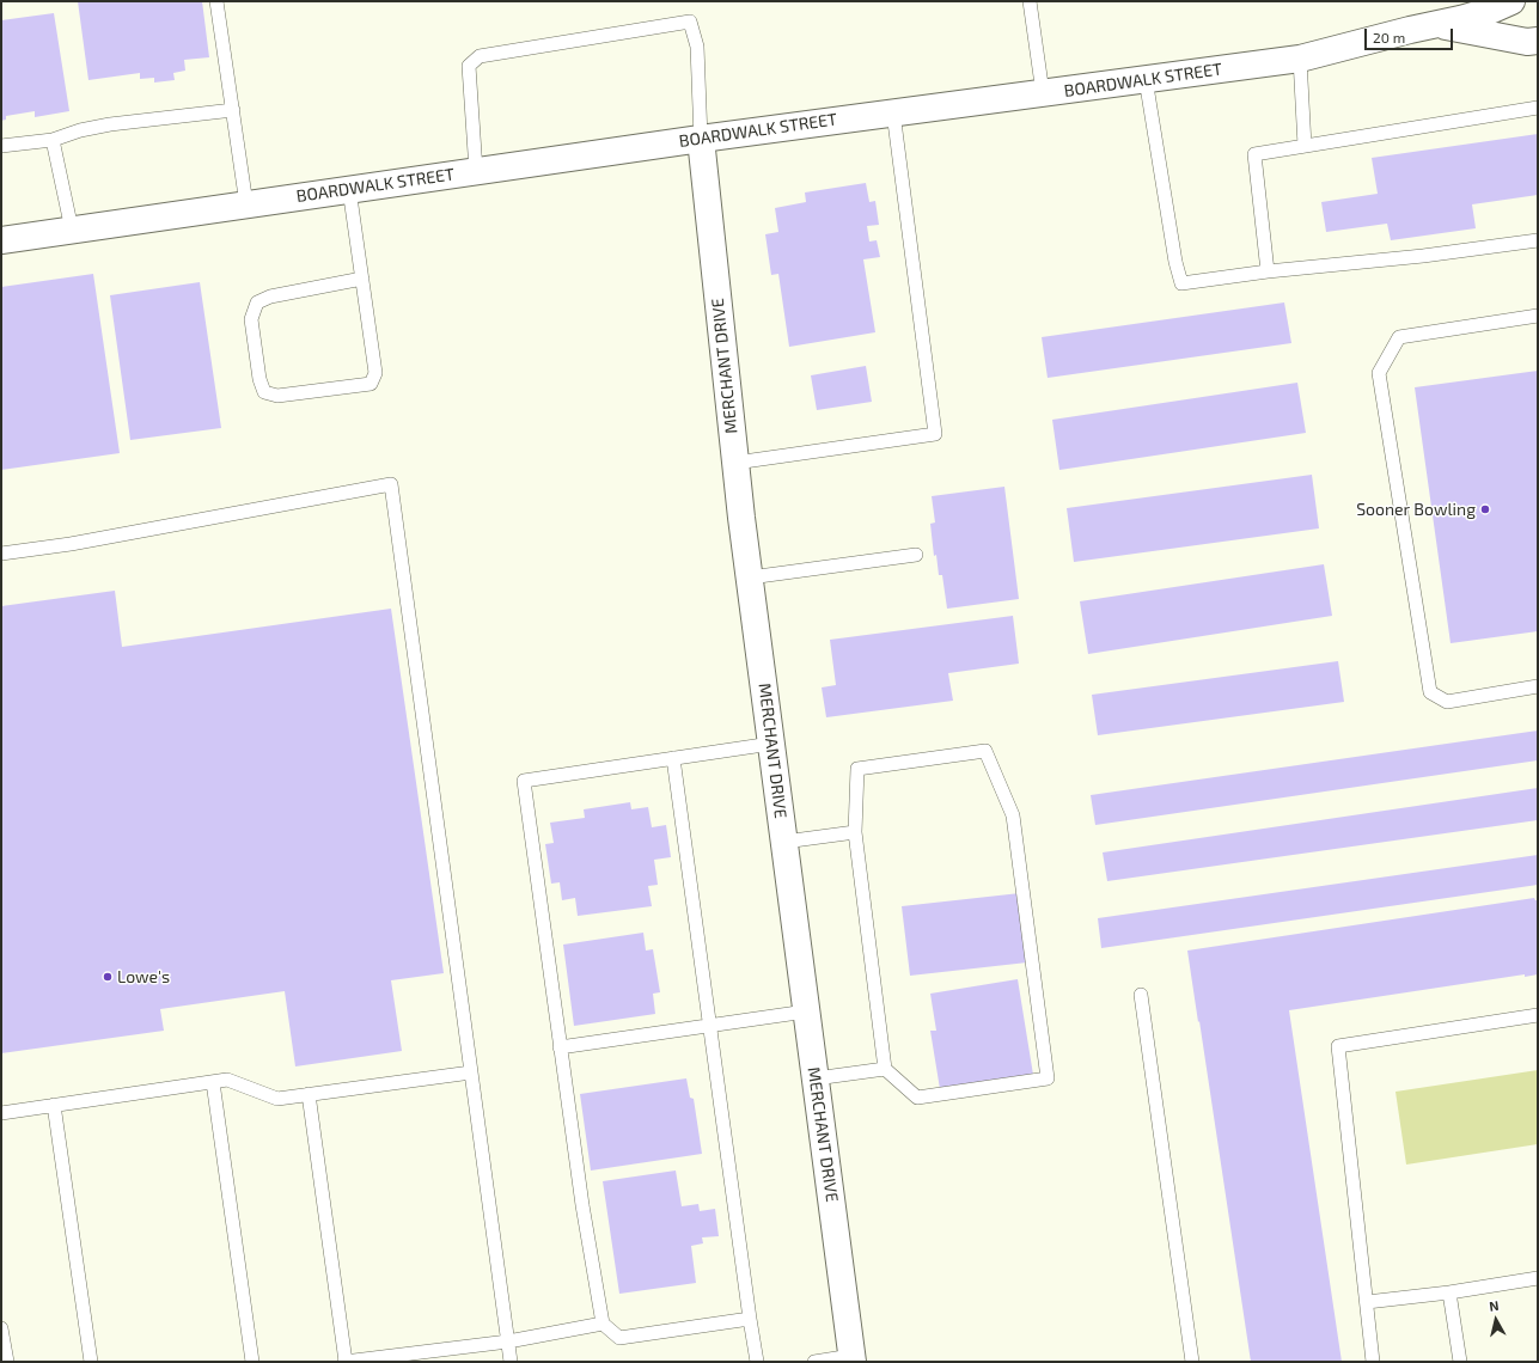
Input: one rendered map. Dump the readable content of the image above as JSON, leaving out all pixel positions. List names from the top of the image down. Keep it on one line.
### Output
{"streets":{"street":["BOARDWALK STREET","MERCHANT DRIVE"]},"crossings":[["BOARDWALK STREET","MERCHANT DRIVE"]],"places":["Sooner Bowling","Lowe's"],"scale_bar":"20 m","north":"top"}
